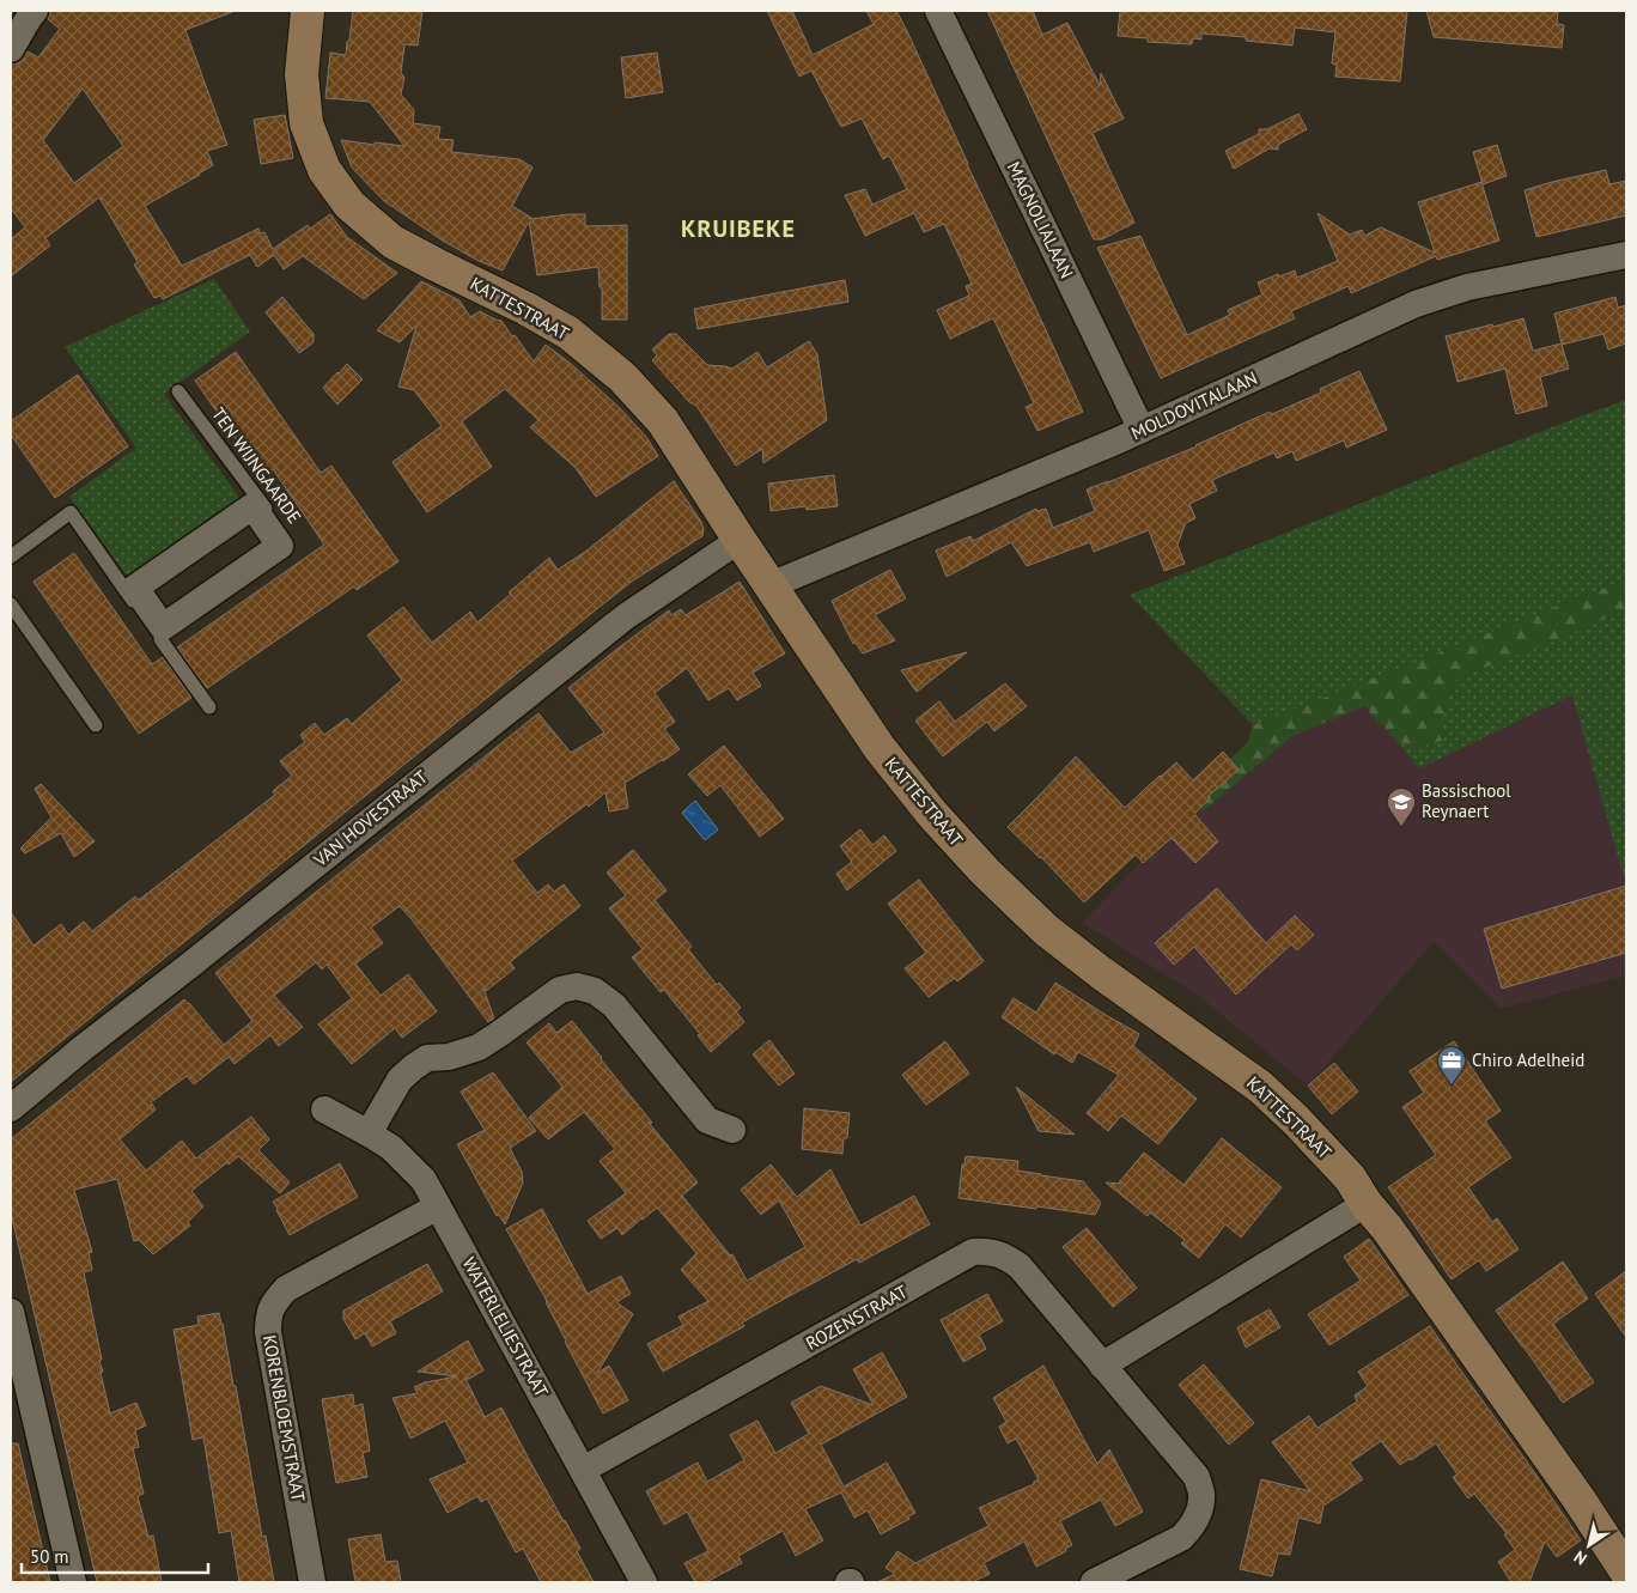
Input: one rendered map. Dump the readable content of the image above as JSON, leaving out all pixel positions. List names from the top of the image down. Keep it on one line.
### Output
{"streets":{"street":["MAGNOLIALAAN","KATTESTRAAT","MOLDOVITALAAN","VAN HOVESTRAAT","ROZENSTRAAT","WATERLELIESTRAAT","KORENBLOEMSTRAAT"],"lane":["TEN WIJNGAARDE"]},"crossings":[["MAGNOLIALAAN","MOLDOVITALAAN"],["KATTESTRAAT","MOLDOVITALAAN"],["KATTESTRAAT","VAN HOVESTRAAT"],["ROZENSTRAAT","WATERLELIESTRAAT"],["WATERLELIESTRAAT","KORENBLOEMSTRAAT"]],"districts":["KRUIBEKE"],"places":{"school or university":["Bassischool Reynaert"],"office":["Chiro Adelheid"]},"scale_bar":"50 m","north":"bottom left"}
